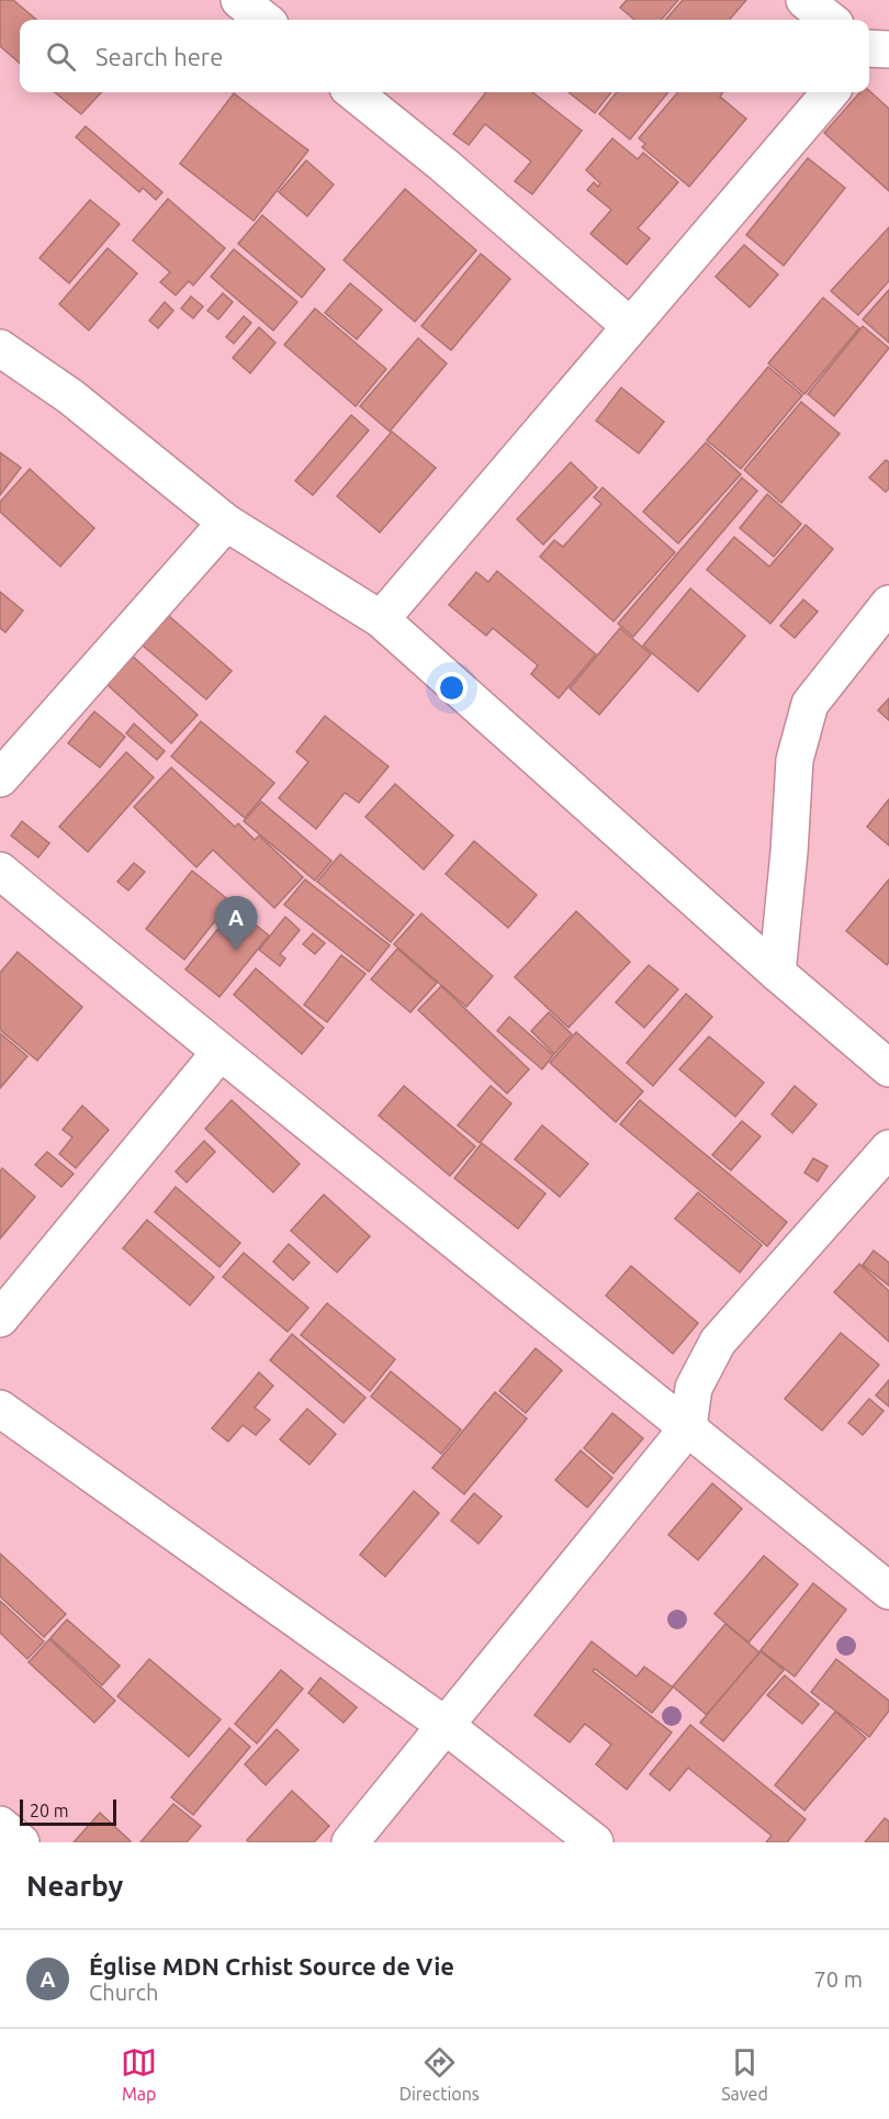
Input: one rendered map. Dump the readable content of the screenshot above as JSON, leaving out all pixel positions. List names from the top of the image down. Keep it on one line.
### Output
{"scale_bar":"20 m","page":{"search":"Search here","pins":"A","scale":"20 m","heading":"Nearby","list":[{"mark":"A","name":"Église MDN Crhist Source de Vie","note":"Church","value":"70 m"}],"nav":["Map","Directions","Saved"]}}
